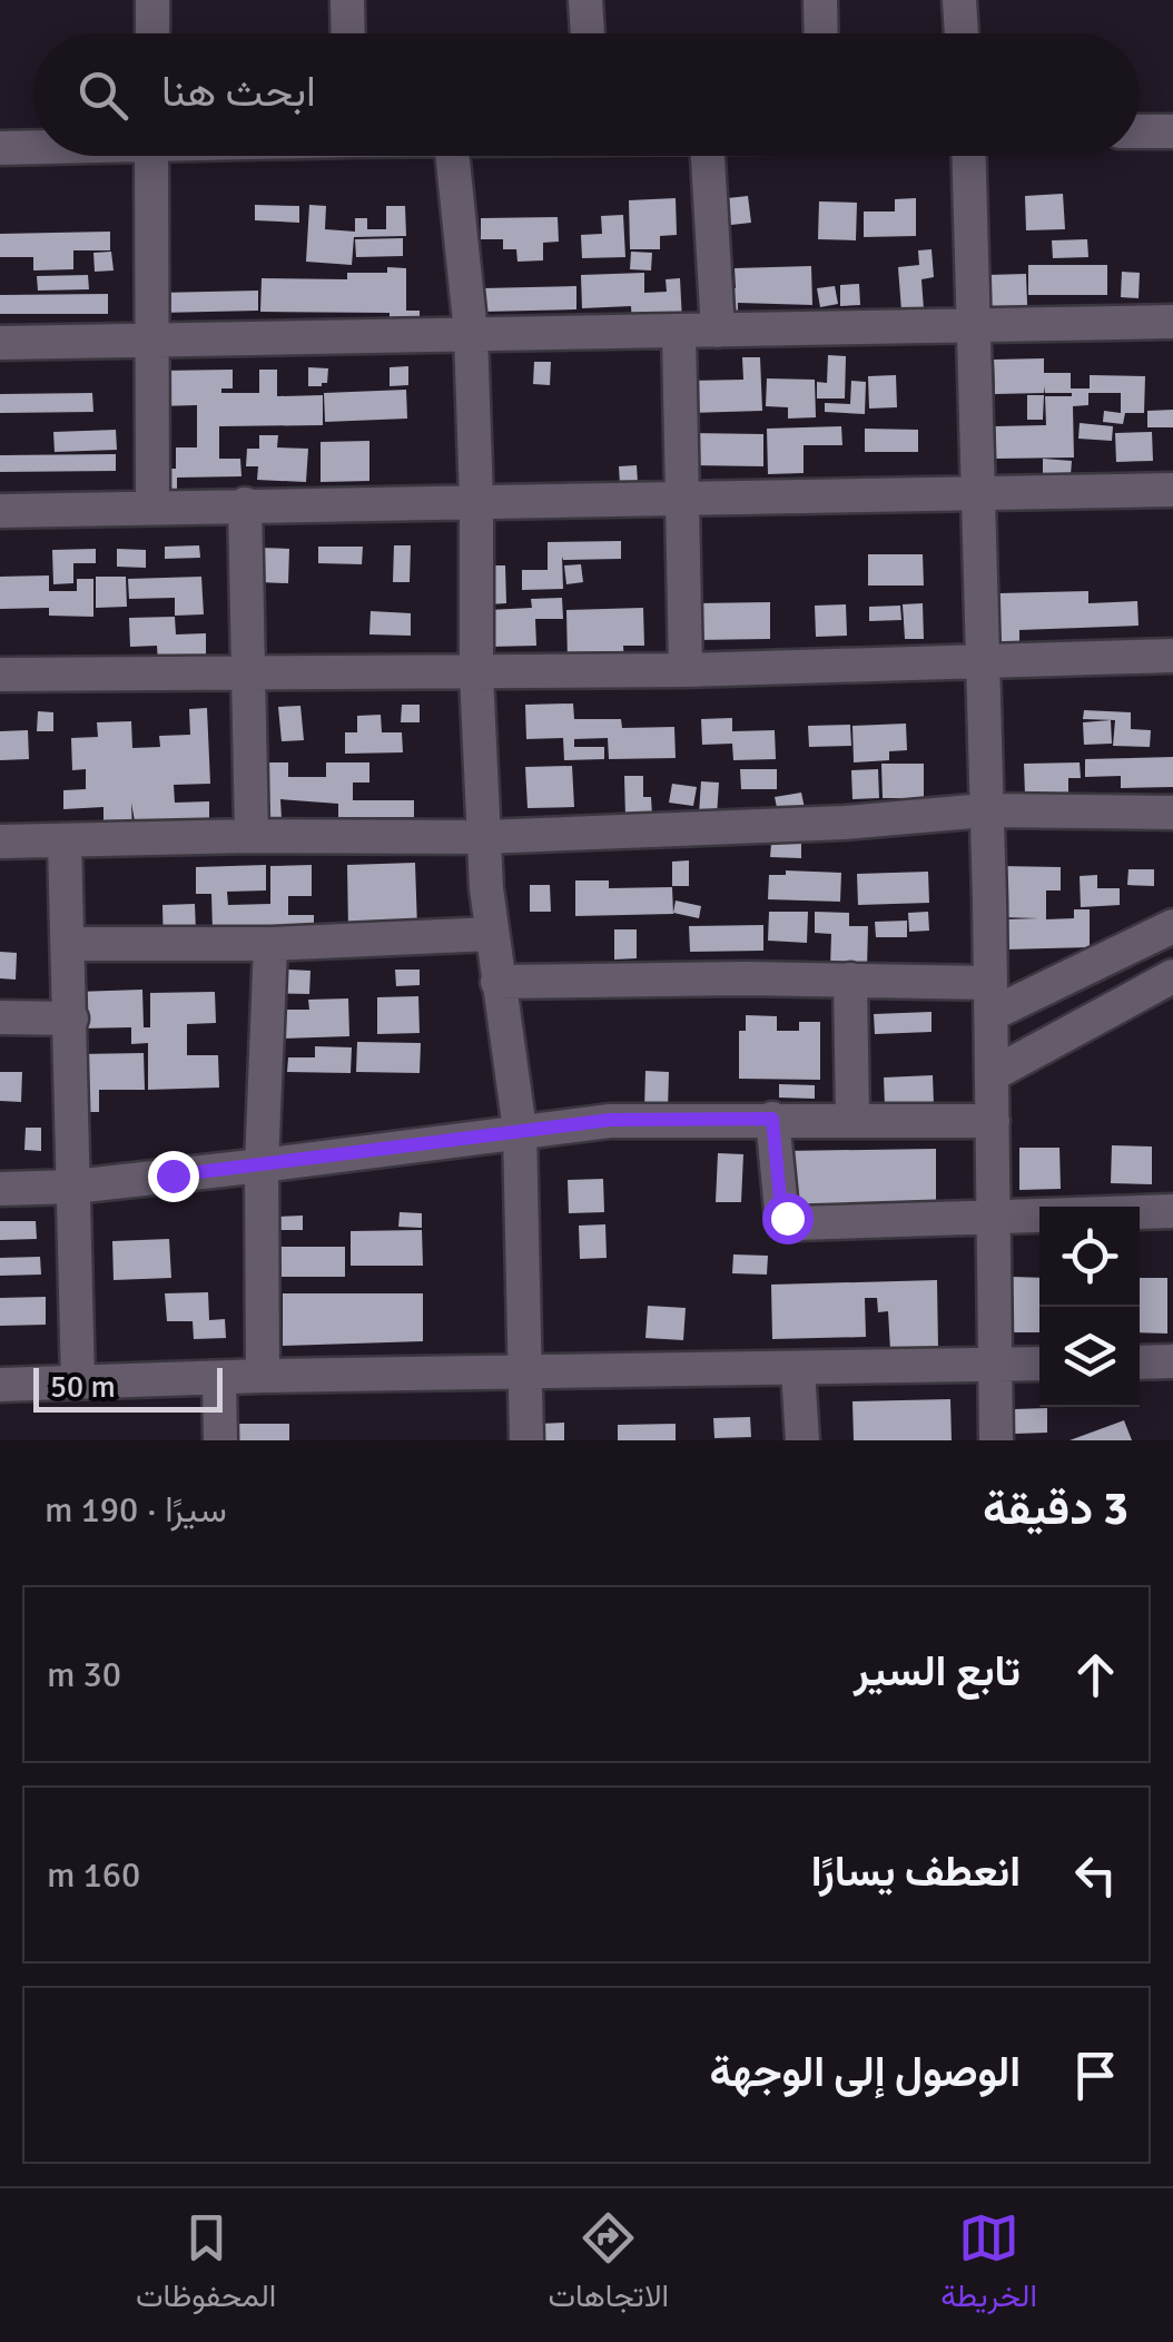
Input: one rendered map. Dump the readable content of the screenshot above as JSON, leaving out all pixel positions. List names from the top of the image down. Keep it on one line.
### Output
{"scale_bar":"50 m","page":{"search":"ابحث هنا","scale":"50 m","heading":["3 دقيقة","سيرًا · 190 m"],"list":[["تابع السير","30 m"],["انعطف يسارًا","160 m"],"الوصول إلى الوجهة"],"nav":["الخريطة","الاتجاهات","المحفوظات"]}}
